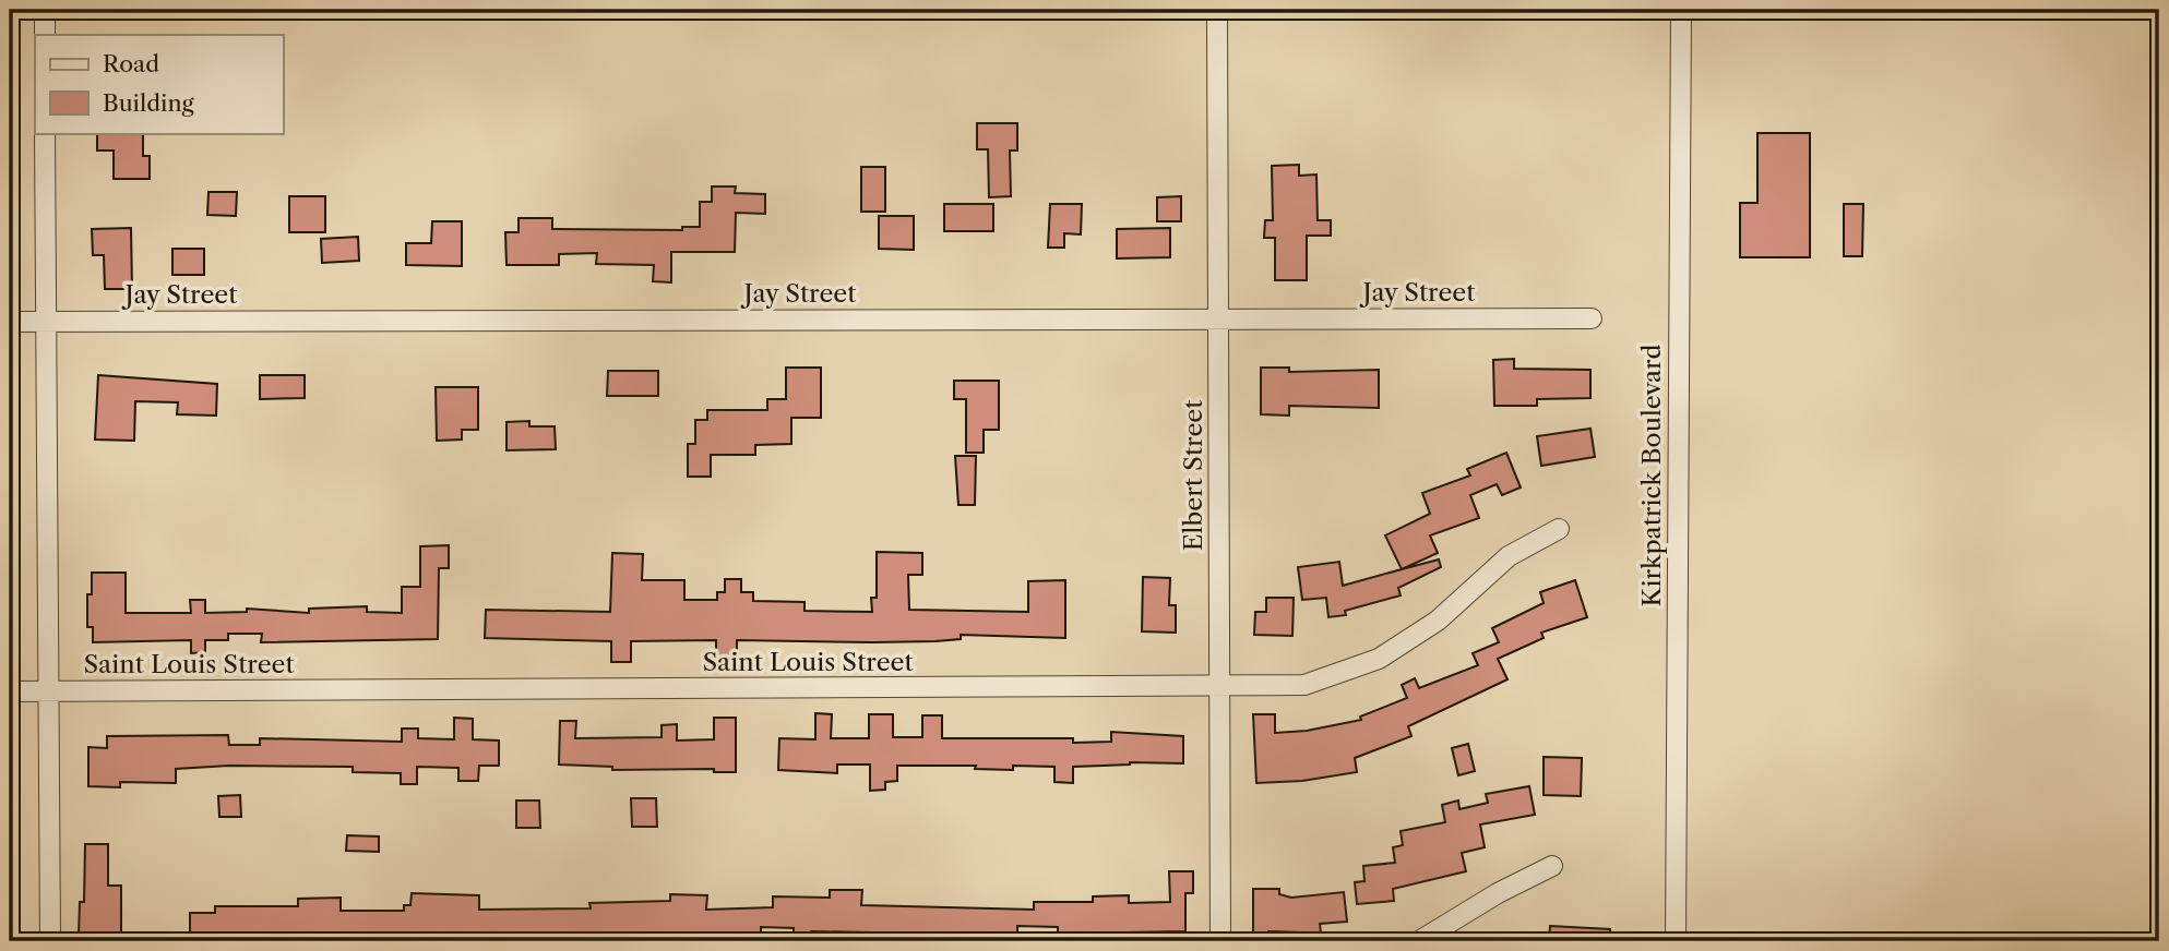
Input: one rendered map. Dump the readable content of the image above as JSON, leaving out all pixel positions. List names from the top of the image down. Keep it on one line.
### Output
{"streets":{"street":["Jay Street","Elbert Street","Kirkpatrick Boulevard","Saint Louis Street"]},"crossings":[["Jay Street","Elbert Street"],["Elbert Street","Saint Louis Street"]],"legend":["Road","Building"]}
